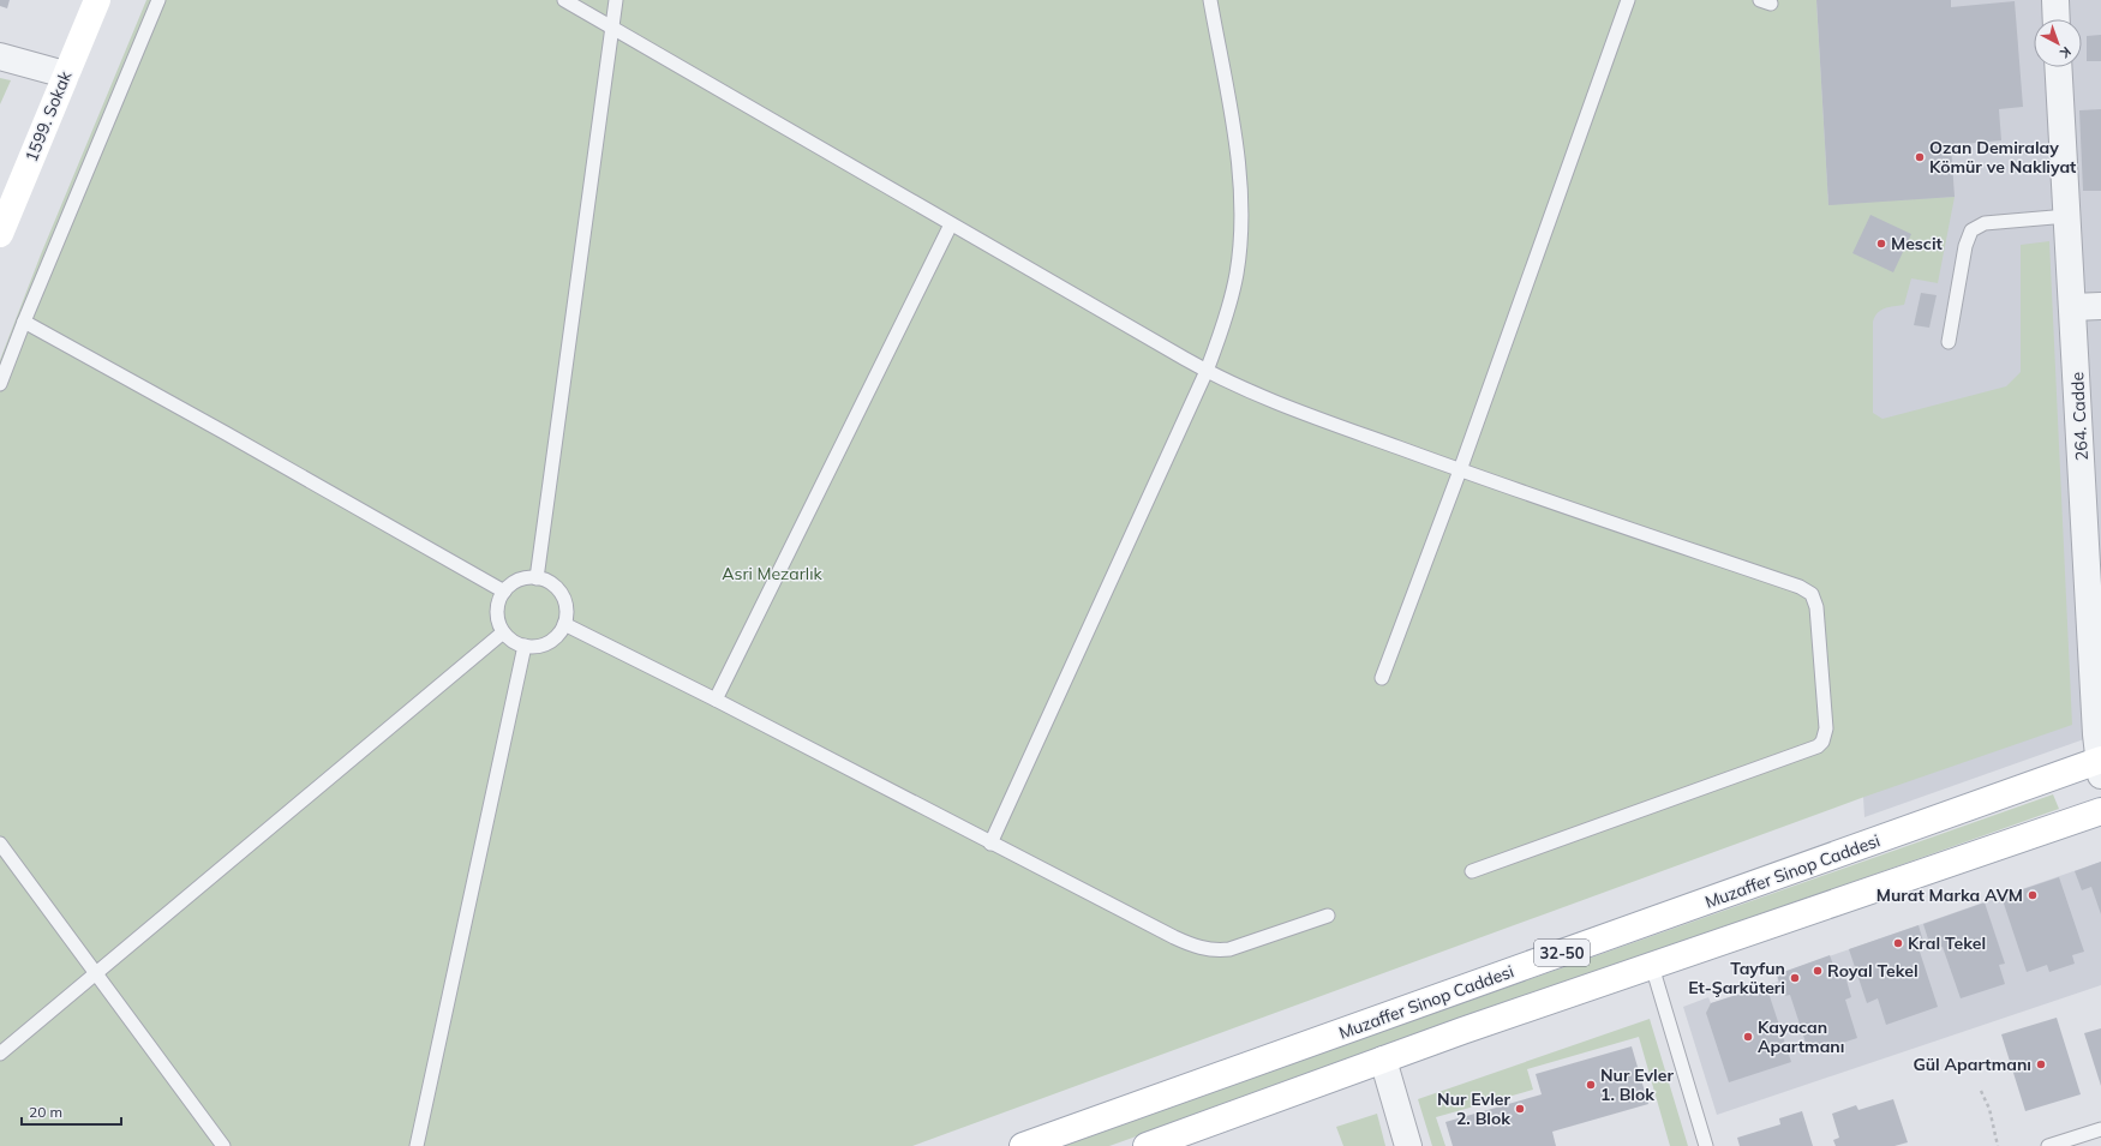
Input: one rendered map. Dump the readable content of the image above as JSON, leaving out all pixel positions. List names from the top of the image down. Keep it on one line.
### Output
{"streets":{"main road":["1599. Sokak","Muzaffer Sinop Caddesi","32-50"],"street":["264. Cadde"]},"crossings":[["264. Cadde","Muzaffer Sinop Caddesi"]],"parks":["Asri Mezarlık"],"places":["Ozan Demiralay Kömür ve Nakliyat","Mescit","Murat Marka AVM","Kral Tekel","Royal Tekel","Tayfun Et-Şarküteri","Kayacan Apartmanı","Gül Apartmanı","Nur Evler 1. Blok","Nur Evler 2. Blok"],"scale_bar":"20 m","north":"bottom right"}
